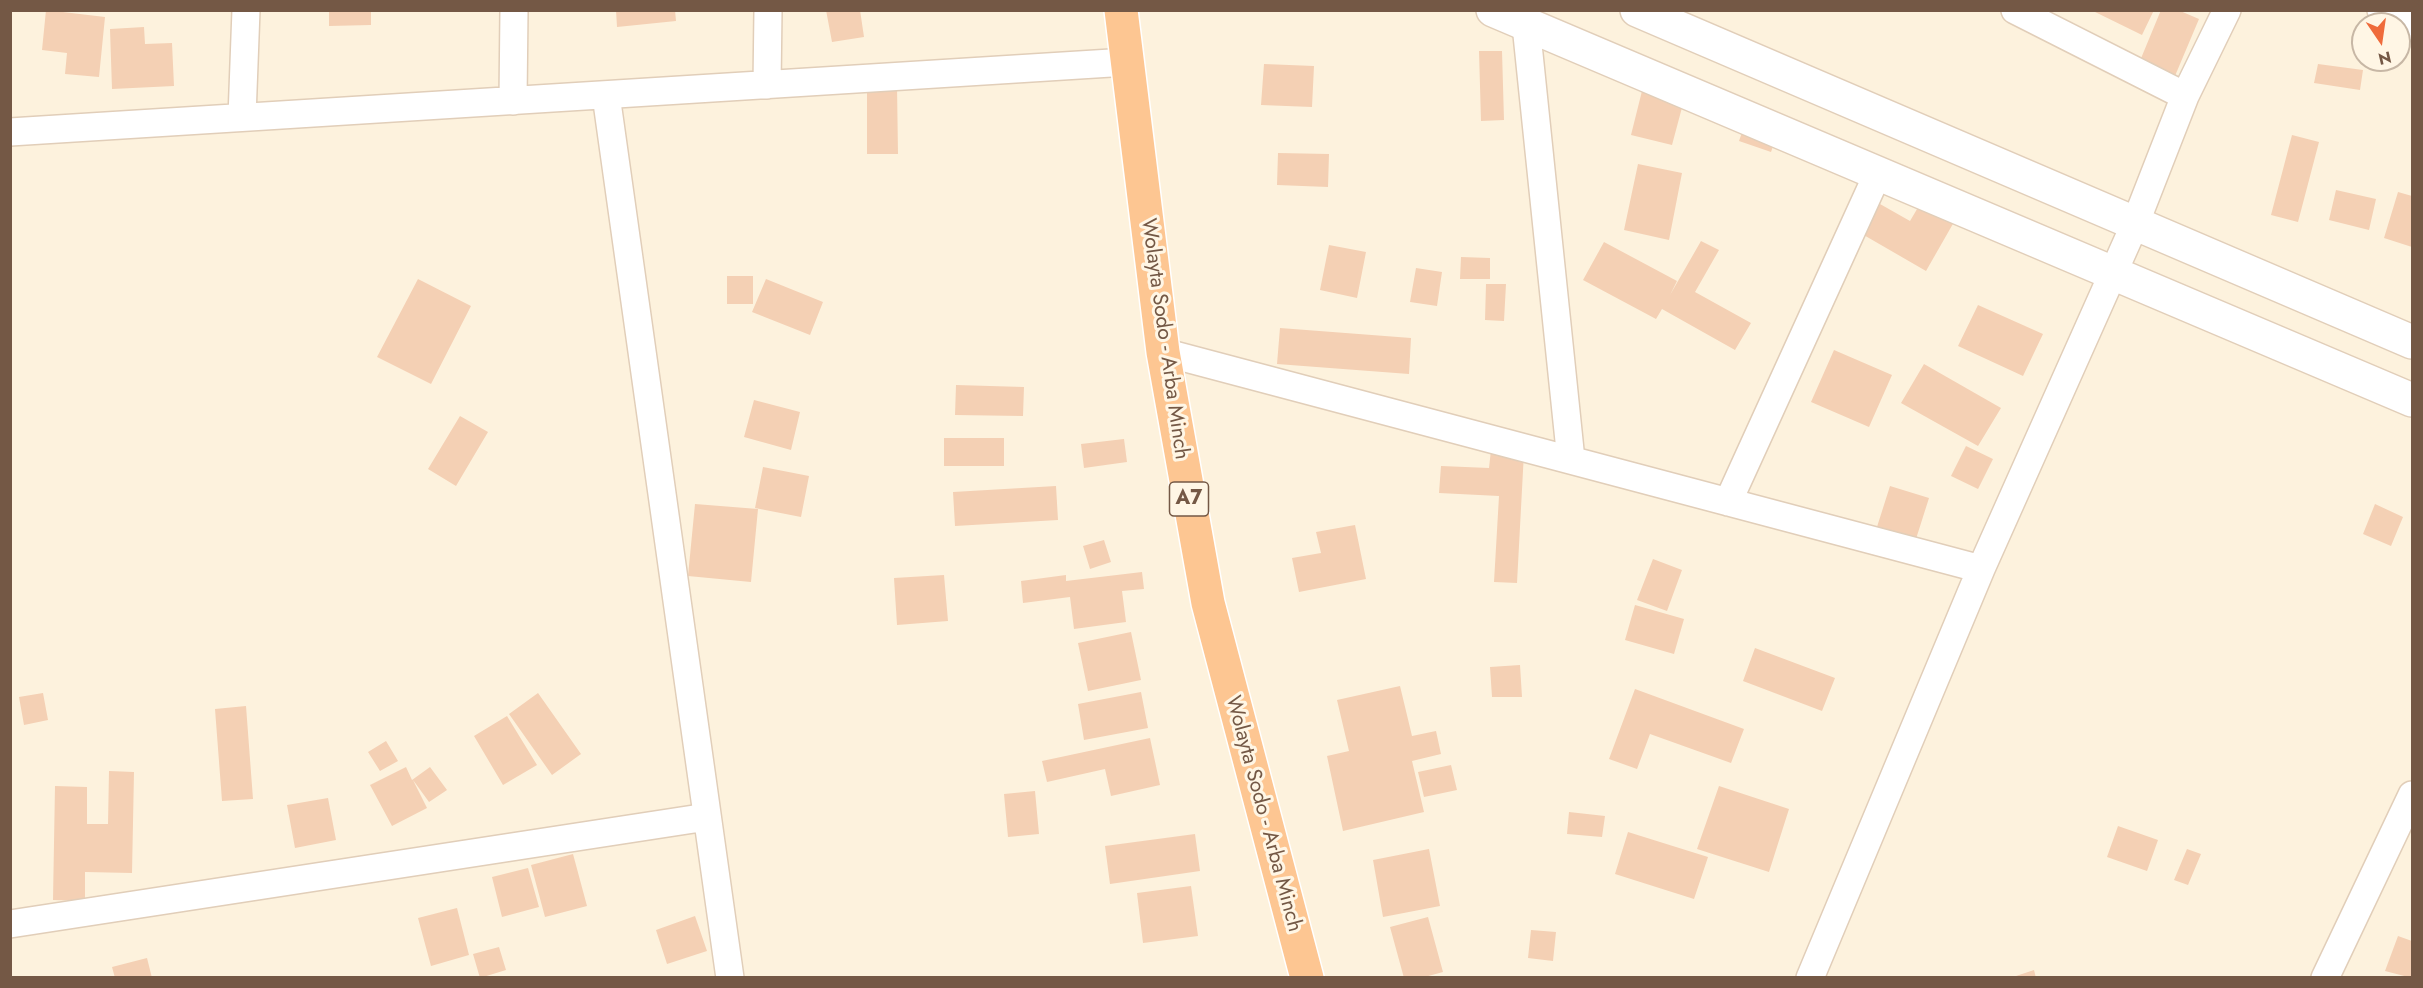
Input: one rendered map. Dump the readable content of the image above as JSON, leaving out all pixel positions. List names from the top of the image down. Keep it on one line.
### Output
{"streets":{"highway":["Wolayta Sodo - Arba Minch","A7"]},"north":"bottom"}
